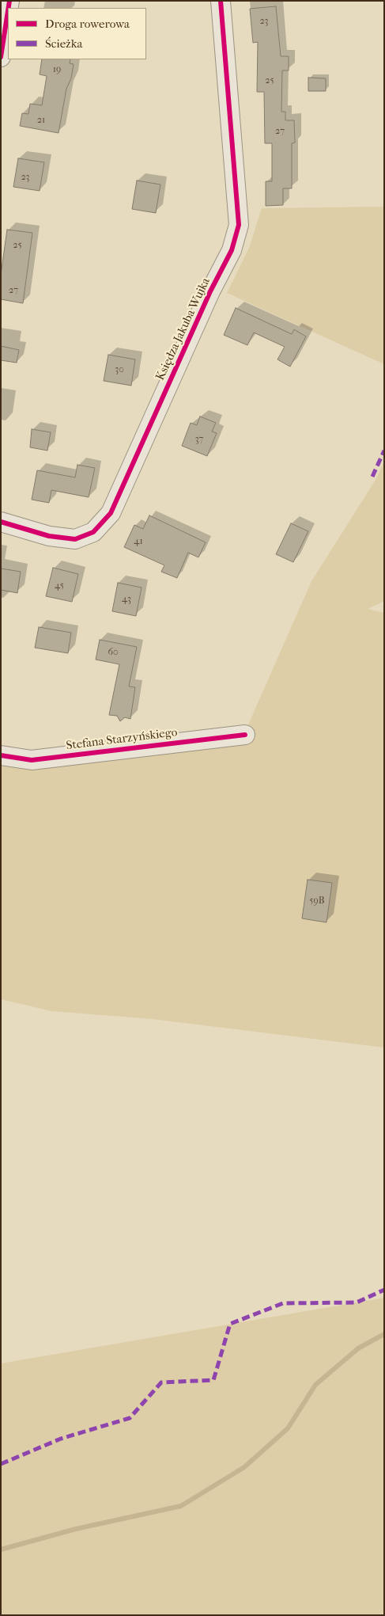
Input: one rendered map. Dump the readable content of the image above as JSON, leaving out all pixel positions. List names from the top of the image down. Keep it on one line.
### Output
{"streets":{"street":["Księdza Jakuba Wujka","Stefana Starzyńskiego"]},"house_numbers":["23","19","25","21","27","23","25","27","30","37","41","45","43","60","59B"],"legend":["Droga rowerowa","Ścieżka"]}
